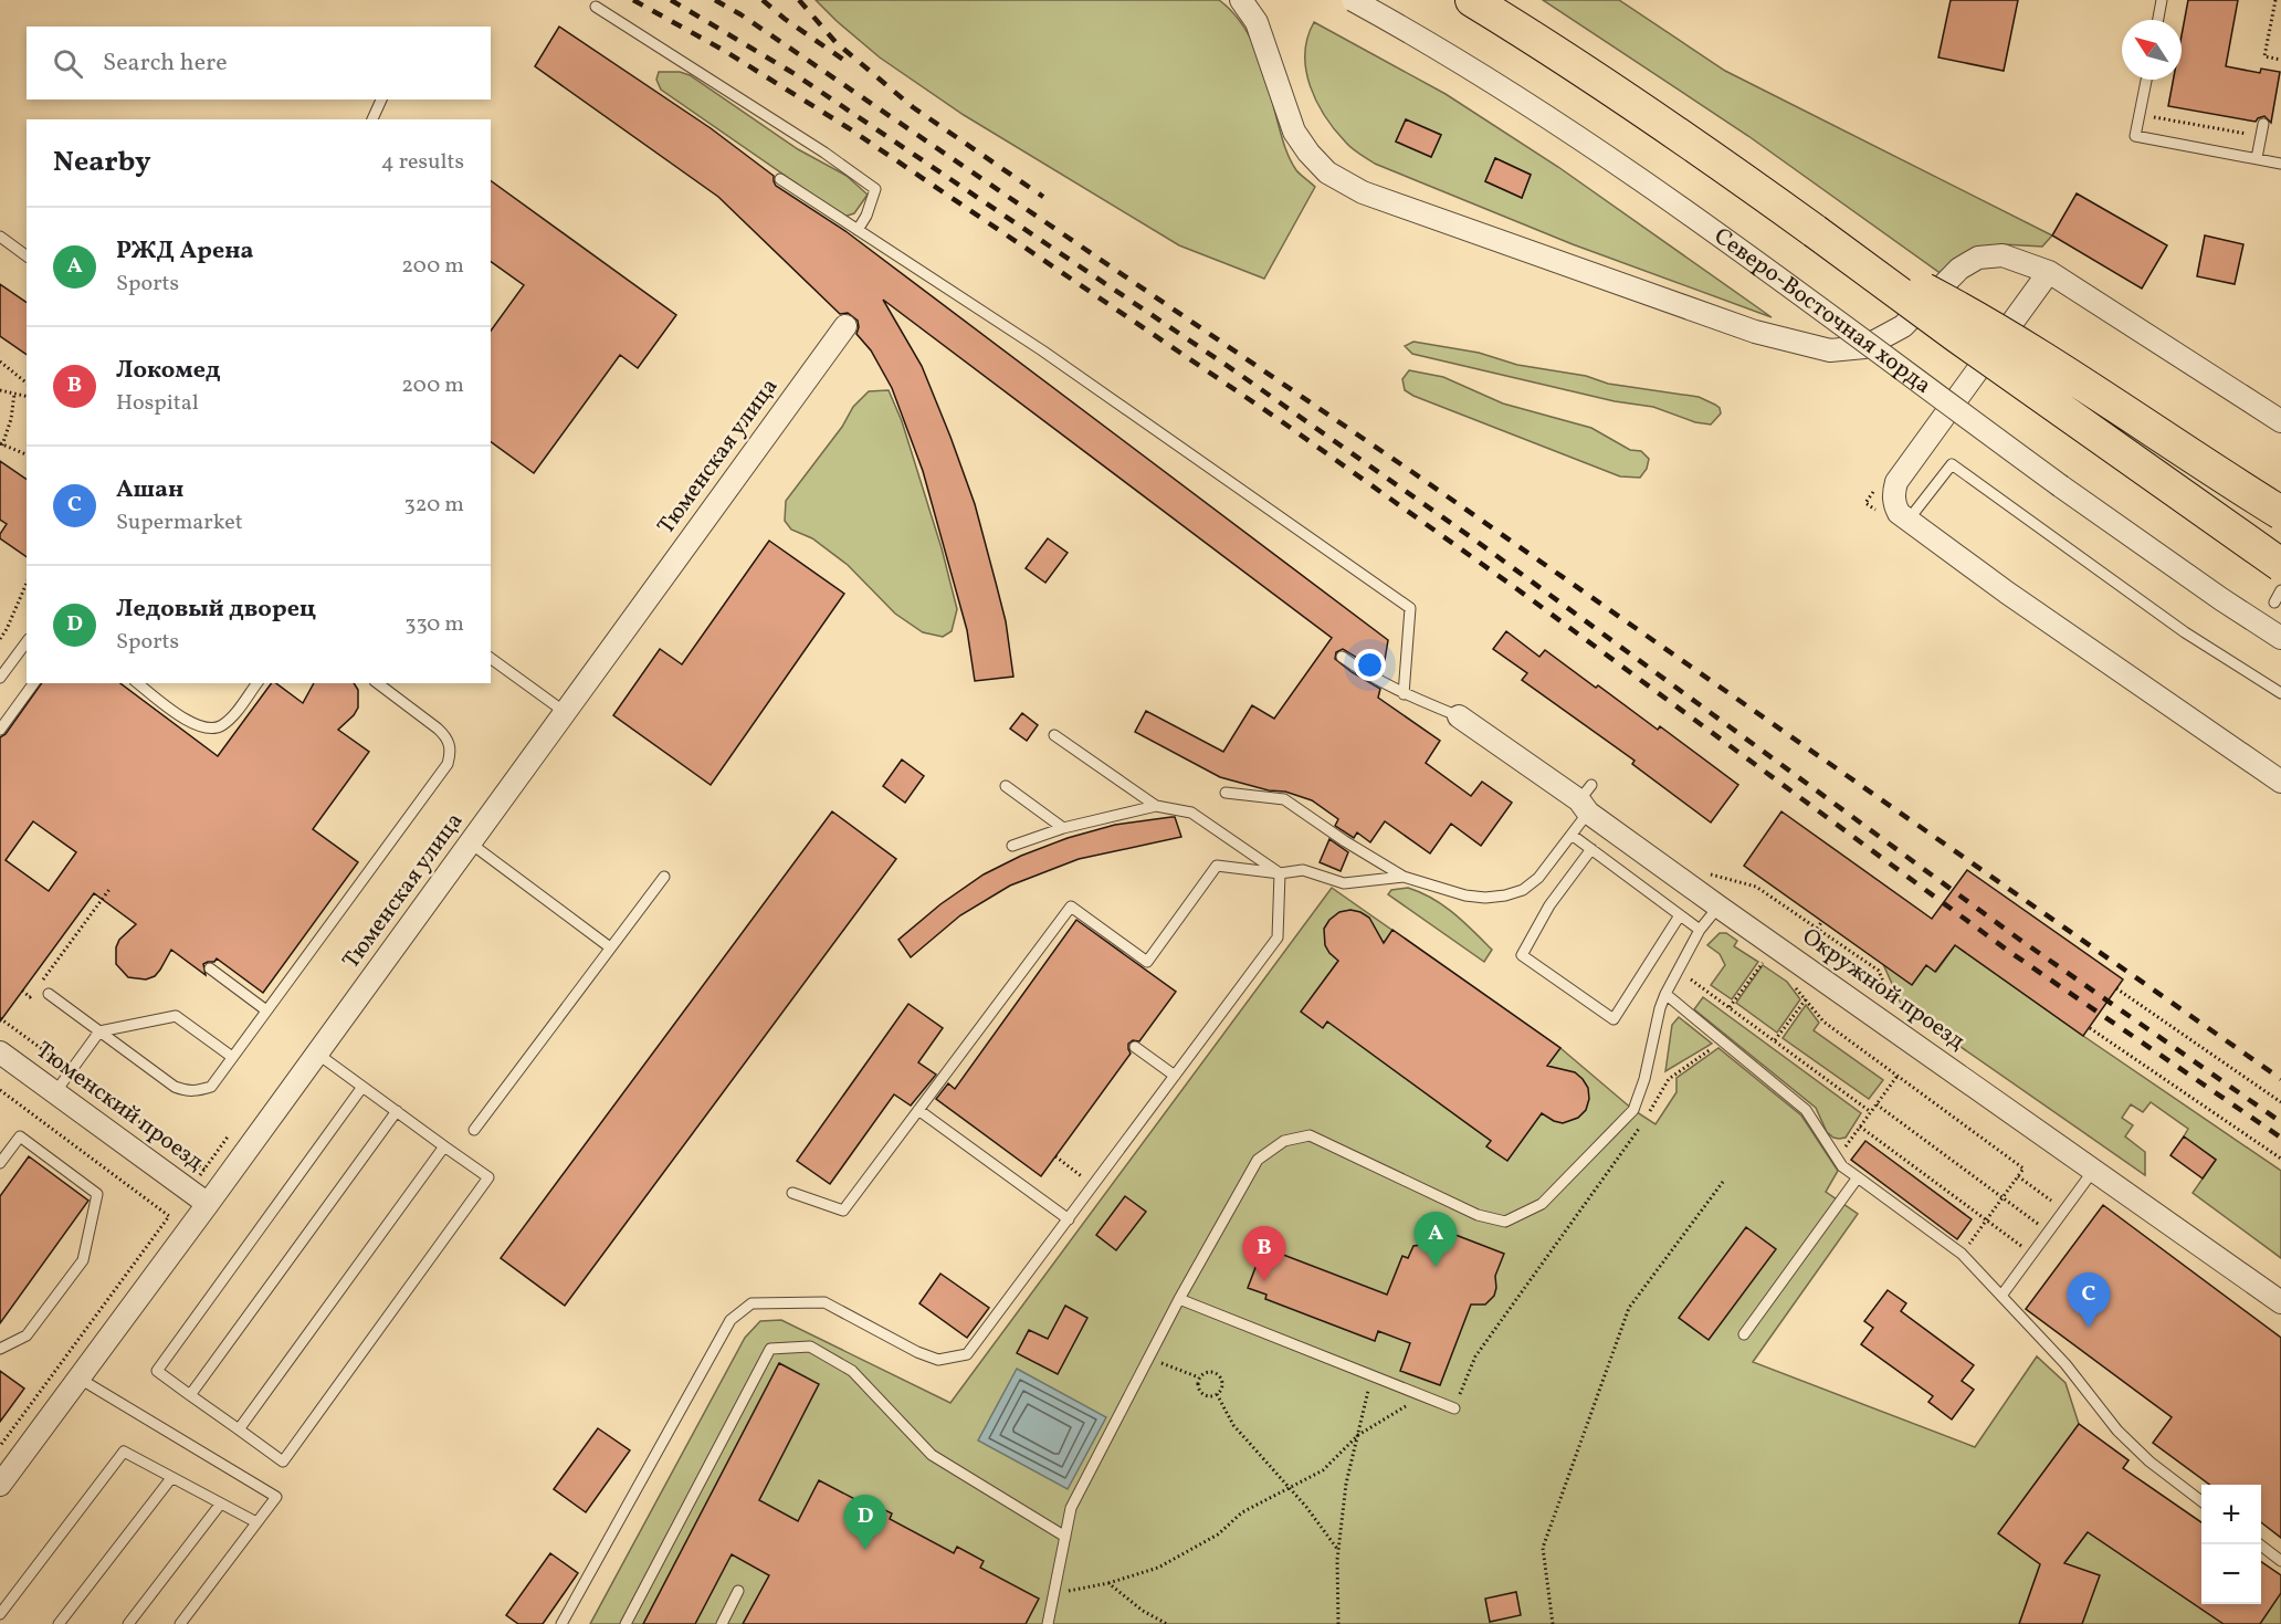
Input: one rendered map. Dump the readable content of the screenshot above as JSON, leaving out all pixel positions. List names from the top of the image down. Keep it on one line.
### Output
{"streets":{"street":["Северо-Восточная хорда","Тюменская улица","Окружной проезд","Тюменский проезд"]},"crossings":[["Тюменская улица","Тюменский проезд"]],"north":"top left","page":{"search":"Search here","heading":["Nearby","4 results"],"list":[{"mark":"A","name":"РЖД Арена","note":"Sports","value":"200 m"},{"mark":"B","name":"Локомед","note":"Hospital","value":"200 m"},{"mark":"C","name":"Ашан","note":"Supermarket","value":"320 m"},{"mark":"D","name":"Ледовый дворец","note":"Sports","value":"330 m"}],"pins":["A","B","C","D"],"map_buttons":["+","−"]}}
